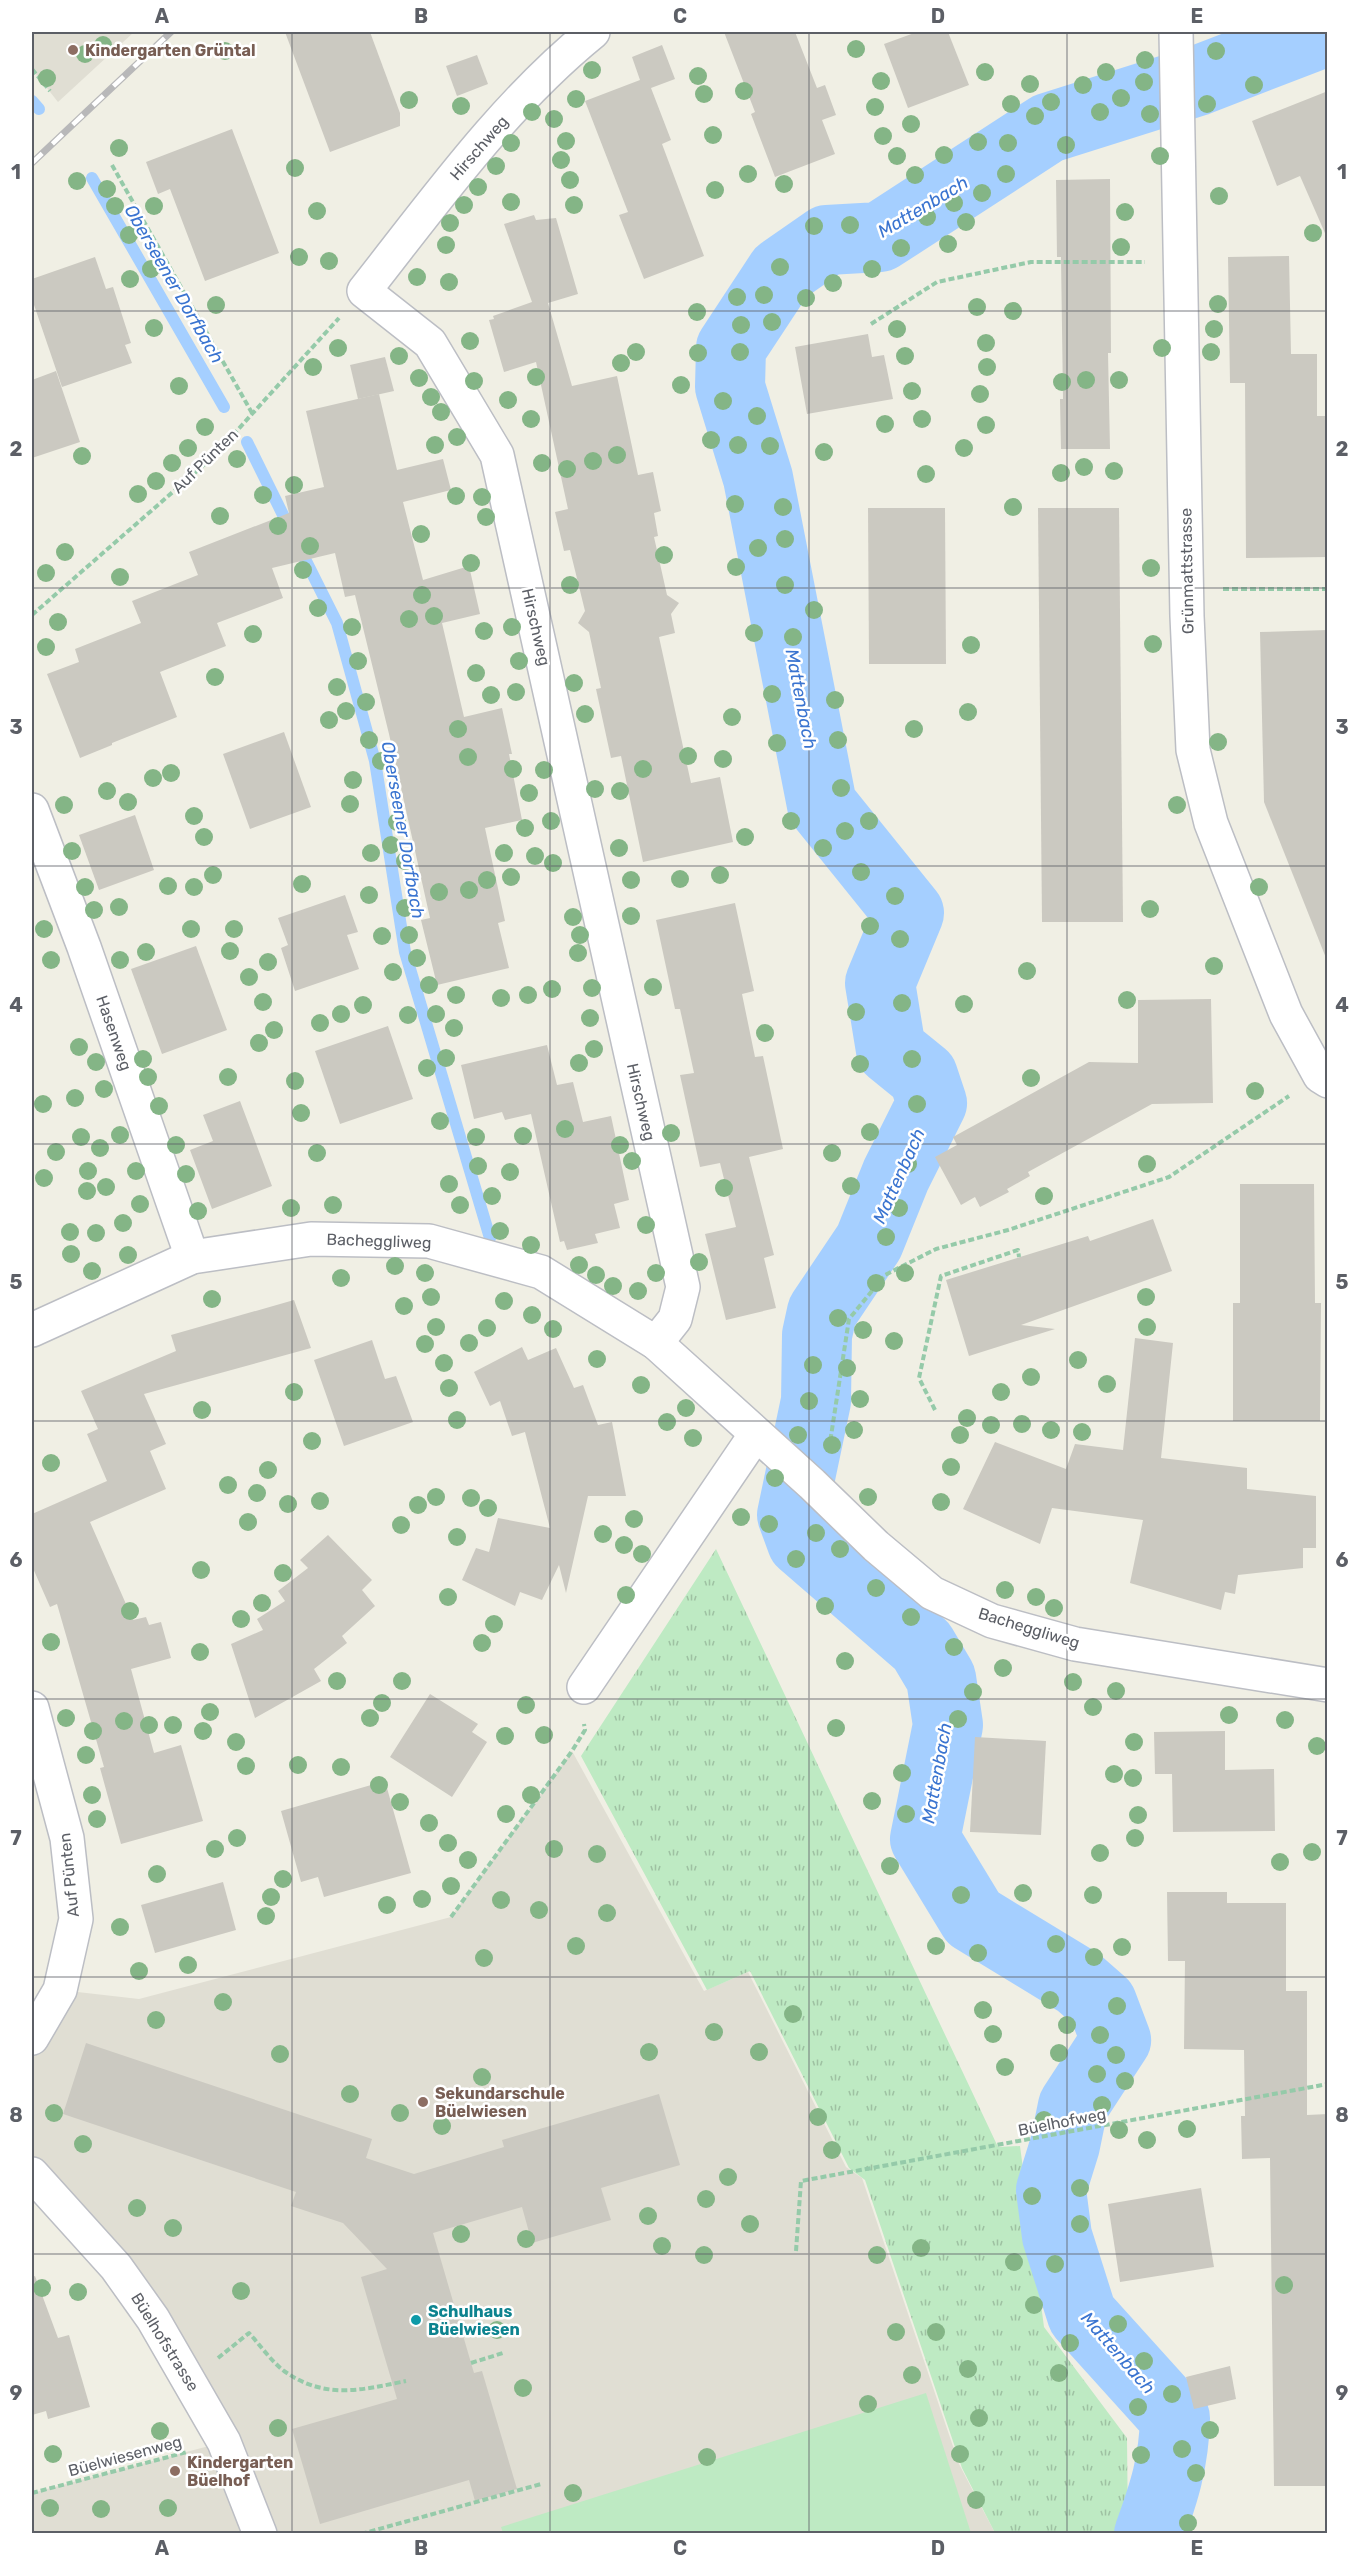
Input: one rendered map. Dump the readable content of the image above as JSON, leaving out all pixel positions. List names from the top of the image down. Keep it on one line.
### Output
{"streets":{"street":["Hirschweg","Auf Pünten","Grünmattstrasse","Hasenweg","Bacheggliweg","Büelhofstrasse"],"path":["Büelhofweg","Büelwiesenweg"]},"crossings":[["Hirschweg","Auf Pünten"],["Hirschweg","Bacheggliweg"],["Hasenweg","Bacheggliweg"],["Büelhofstrasse","Büelwiesenweg"]],"water":["Mattenbach","Oberseener Dorfbach"],"places":["Kindergarten Grüntal","Sekundarschule Büelwiesen","Schulhaus Büelwiesen","Kindergarten Büelhof"],"grid":{"columns":["A","B","C","D","E"],"rows":["1","2","3","4","5","6","7","8","9"]}}
